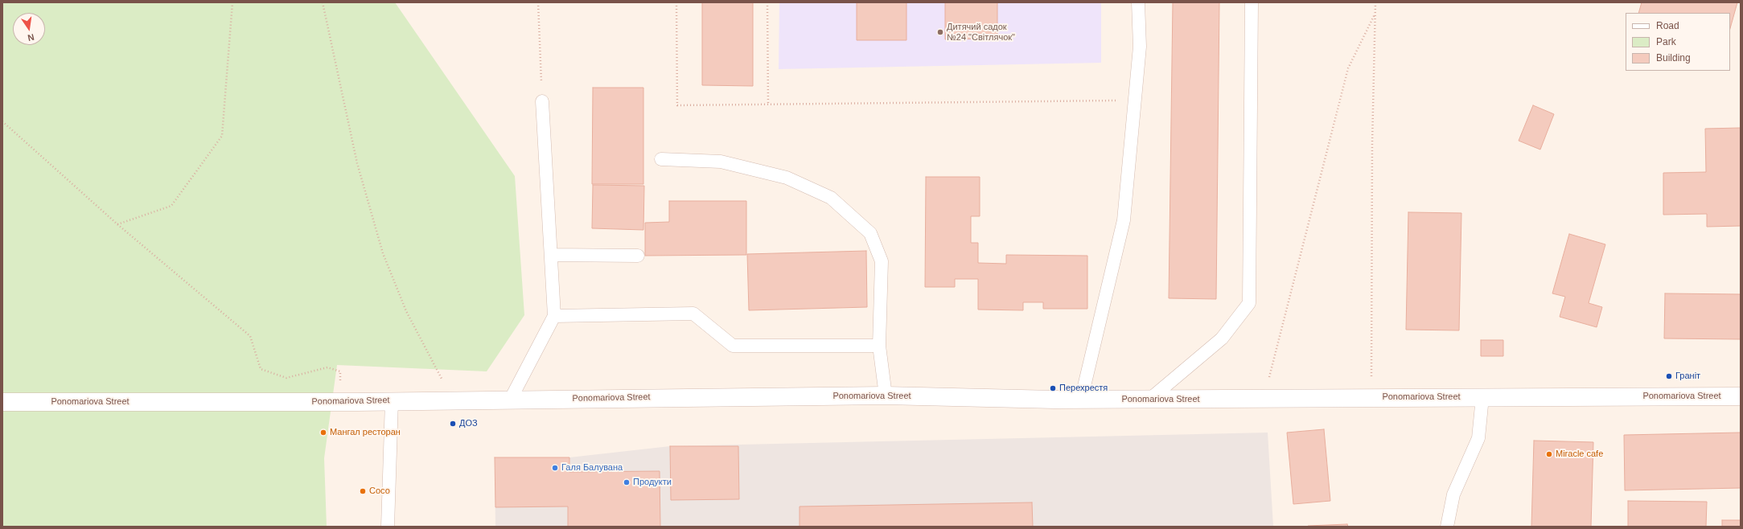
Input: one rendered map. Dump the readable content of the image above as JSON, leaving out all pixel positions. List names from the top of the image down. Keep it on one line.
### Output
{"streets":{"street":["Ponomariova Street"]},"places":["Дитячий садок №24 \"Світлячок\"","Граніт","Перехрестя","ДОЗ","Мангал ресторан","Miracle cafe","Галя Балувана","Продукти","Сосо"],"legend":["Road","Park","Building"],"north":"bottom"}
